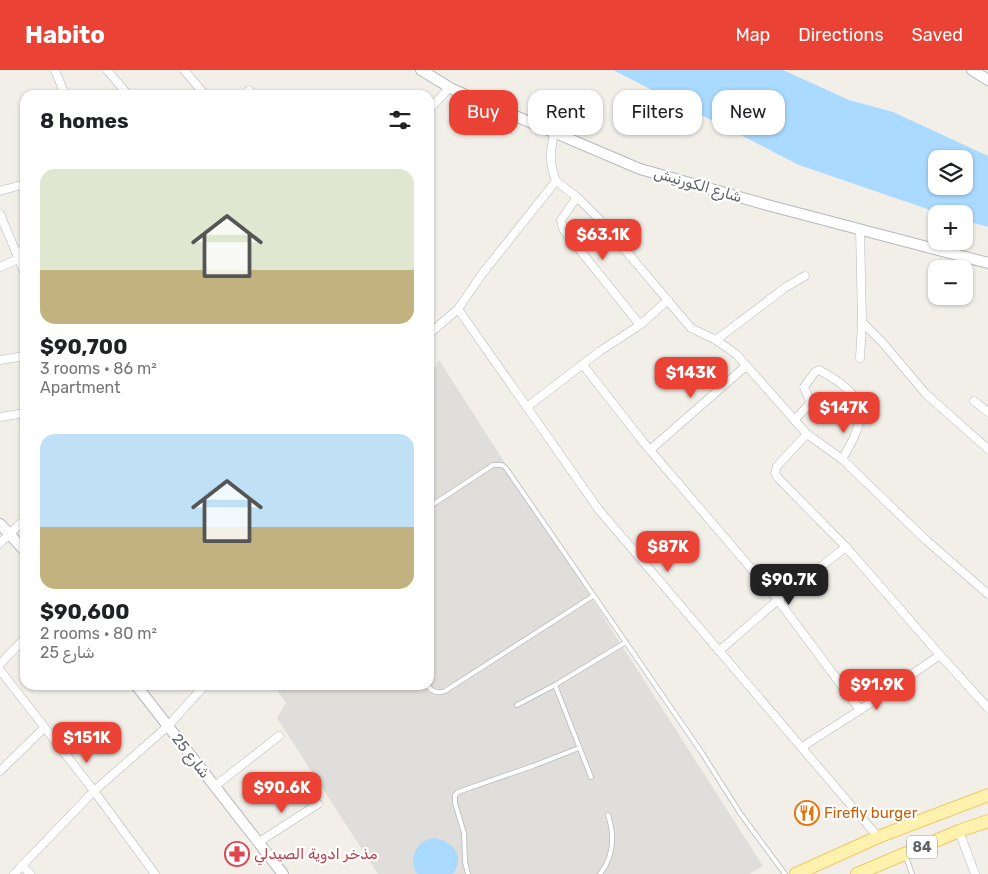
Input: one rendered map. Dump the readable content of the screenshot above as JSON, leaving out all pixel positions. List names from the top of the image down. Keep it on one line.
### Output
{"streets":{"main road":["84"],"street":["شارع الكورنيش","شارع 25"]},"places":{"restaurant":["Firefly burger"],"pharmacy":["مذخر ادوية الصيدلي"]},"page":{"header":"Habito","nav":["Map","Directions","Saved"],"chip":["Buy","Rent","Filters","New"],"heading":"8 homes","map_buttons":["+","−"],"list":[{"name":"$90,700","note":"3 rooms · 86 m² · Apartment"},{"name":"$90,600","note":"2 rooms · 80 m² · شارع 25"}],"price":["$63.1K","$143K","$147K","$87K","$90.7K","$91.9K","$151K","$90.6K"]}}
